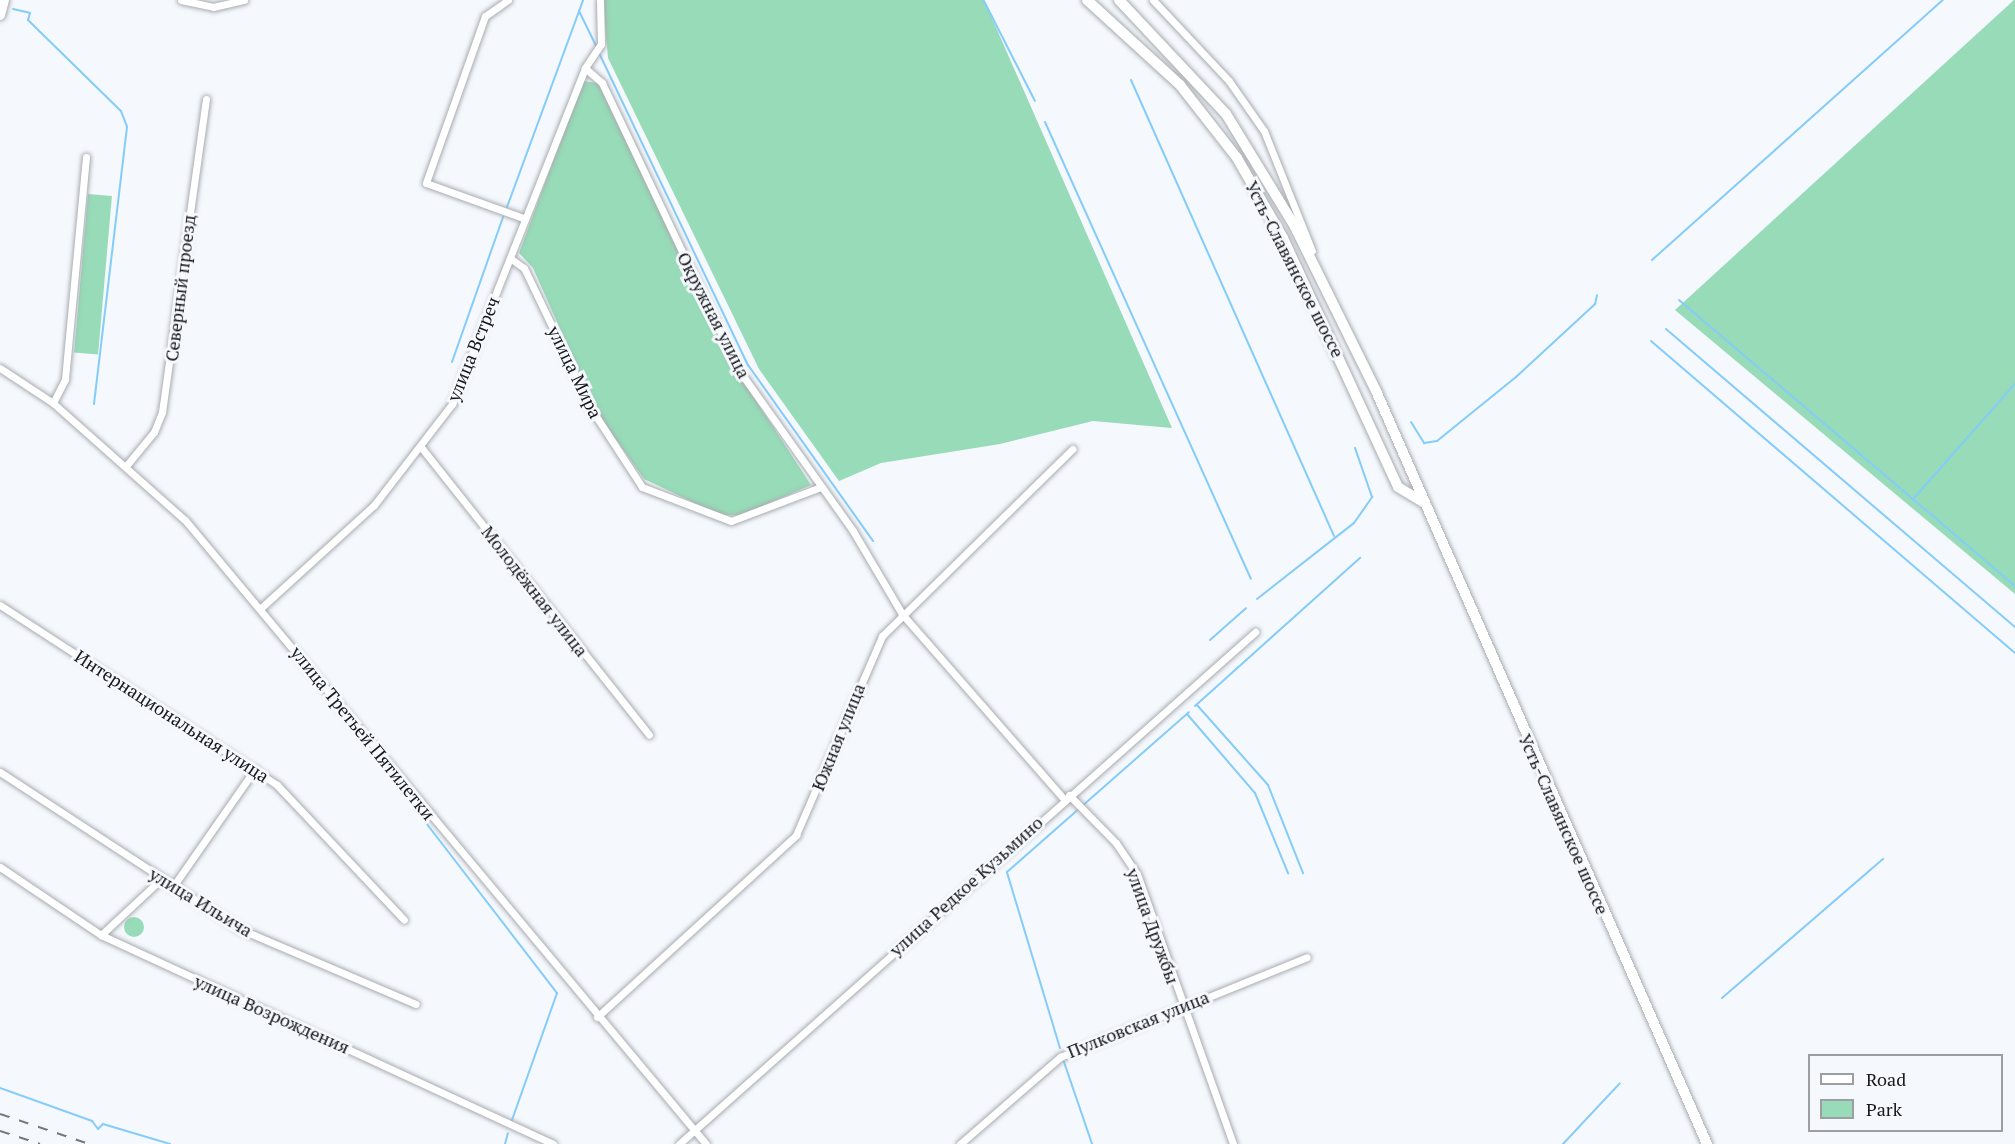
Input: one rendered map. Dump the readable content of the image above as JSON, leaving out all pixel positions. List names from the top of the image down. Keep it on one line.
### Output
{"streets":{"street":["Усть-Славянское шоссе","Северный проезд","Окружная улица","улица Встреч","улица Мира","Молодёжная улица","Интернациональная улица","улица Третьей Пятилетки","Южная улица","улица Редкое Кузьмино","улица Ильича","улица Дружбы","улица Возрождения","Пулковская улица"]},"crossings":[["Северный проезд","улица Третьей Пятилетки"],["Окружная улица","улица Встреч"],["Окружная улица","улица Мира"],["Окружная улица","Южная улица"],["Окружная улица","улица Дружбы"],["улица Встреч","улица Мира"],["улица Встреч","Молодёжная улица"],["улица Встреч","улица Третьей Пятилетки"],["улица Третьей Пятилетки","Южная улица"],["улица Третьей Пятилетки","улица Редкое Кузьмино"],["Южная улица","улица Дружбы"],["улица Редкое Кузьмино","улица Дружбы"],["улица Дружбы","Пулковская улица"]],"legend":["Road","Park"]}
